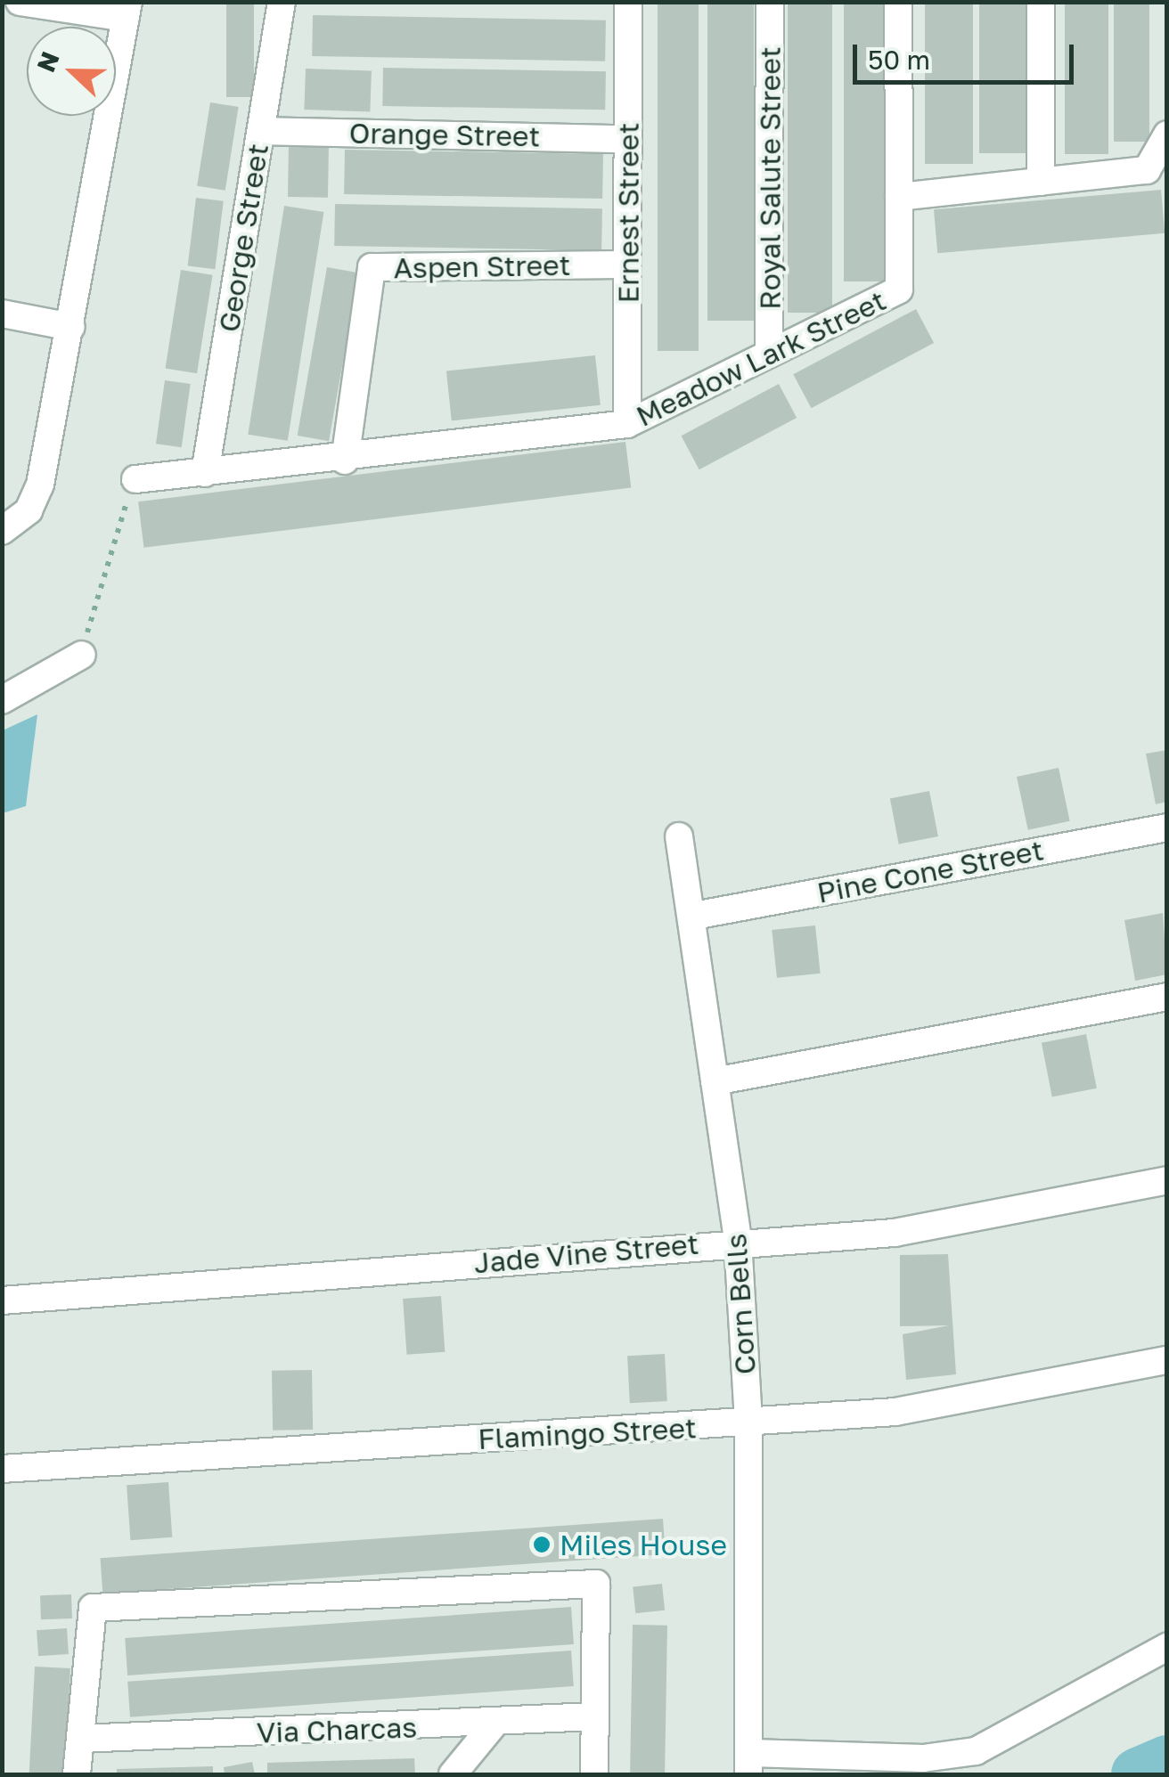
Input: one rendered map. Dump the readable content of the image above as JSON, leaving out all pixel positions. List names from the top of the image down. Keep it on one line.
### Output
{"streets":{"street":["Orange Street","Royal Salute Street","Ernest Street","George Street","Aspen Street","Meadow Lark Street","Pine Cone Street","Jade Vine Street","Corn Bells","Flamingo Street","Via Charcas"]},"crossings":[["Orange Street","Ernest Street"],["Orange Street","George Street"],["Royal Salute Street","Meadow Lark Street"],["Ernest Street","Aspen Street"],["Ernest Street","Meadow Lark Street"],["George Street","Meadow Lark Street"],["Aspen Street","Meadow Lark Street"],["Pine Cone Street","Corn Bells"],["Jade Vine Street","Corn Bells"],["Corn Bells","Flamingo Street"]],"places":["Miles House"],"scale_bar":"50 m","north":"left"}
